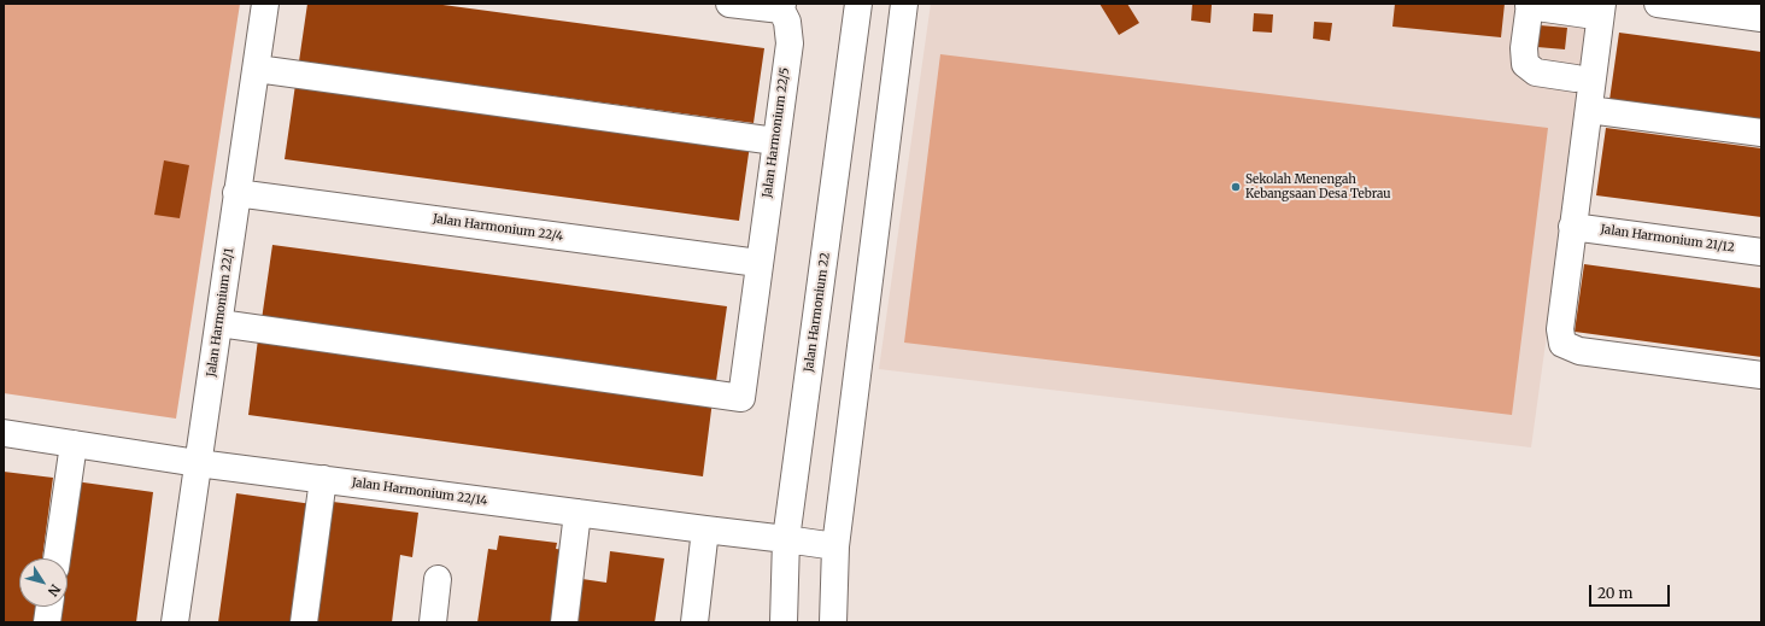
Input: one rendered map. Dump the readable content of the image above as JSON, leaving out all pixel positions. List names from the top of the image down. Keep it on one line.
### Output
{"streets":{"street":["Jalan Harmonium 22/5","Jalan Harmonium 22/4","Jalan Harmonium 21/12","Jalan Harmonium 22/1","Jalan Harmonium 22","Jalan Harmonium 22/14"]},"crossings":[["Jalan Harmonium 22/5","Jalan Harmonium 22/4"],["Jalan Harmonium 22/5","Jalan Harmonium 22/1"],["Jalan Harmonium 22/4","Jalan Harmonium 22/1"],["Jalan Harmonium 22/1","Jalan Harmonium 22/14"],["Jalan Harmonium 22","Jalan Harmonium 22/14"]],"places":["Sekolah Menengah Kebangsaan Desa Tebrau"],"scale_bar":"20 m","north":"bottom right"}
